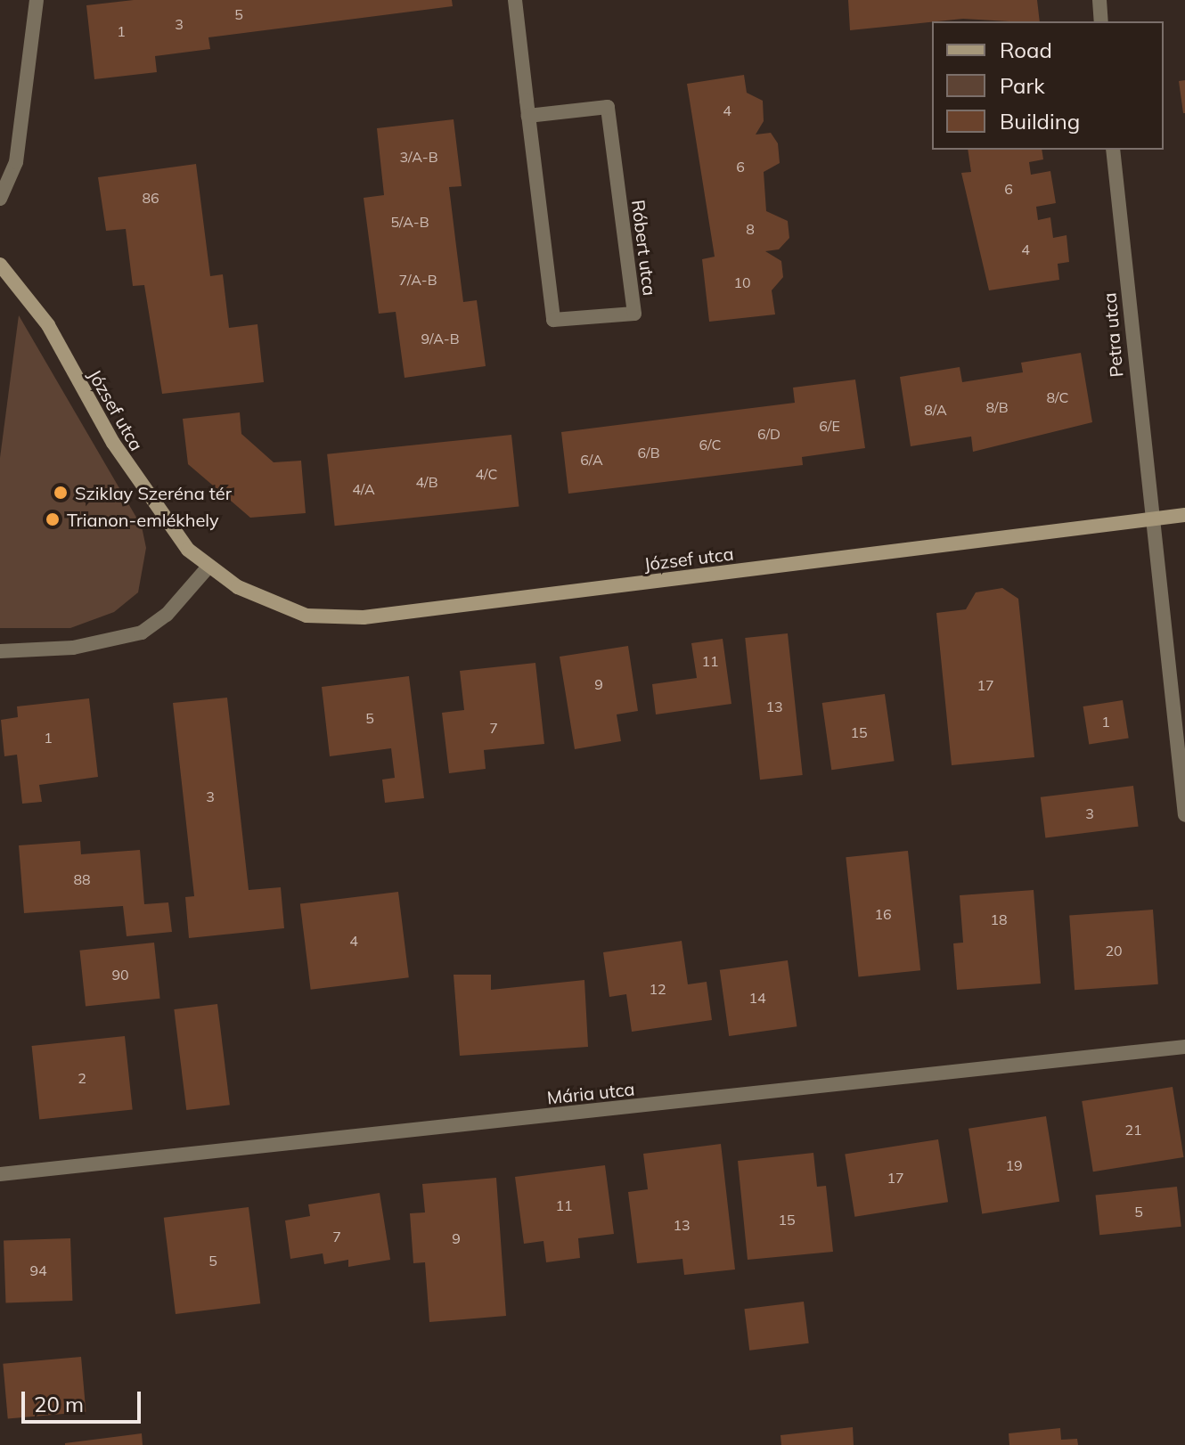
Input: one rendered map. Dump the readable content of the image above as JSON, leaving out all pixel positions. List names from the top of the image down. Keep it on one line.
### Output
{"streets":{"street":["Róbert utca","Petra utca","József utca","Mária utca"]},"crossings":[["Petra utca","József utca"]],"places":["Sziklay Szeréna tér","Trianon-emlékhely"],"house_numbers":["5","3","1","4","3/A-B","6","6","86","5/A-B","8","4","7/A-B","10","9/A-B","8/C","8/B","8/A","6/E","6/D","6/C","6/B","6/A","4/C","4/B","4/A","11","9","17","13","5","1","7","15","1","3","3","88","16","18","4","20","90","12","14","2","21","19","17","11","5","15","13","7","9","5","94"],"legend":["Road","Park","Building"],"scale_bar":"20 m"}
